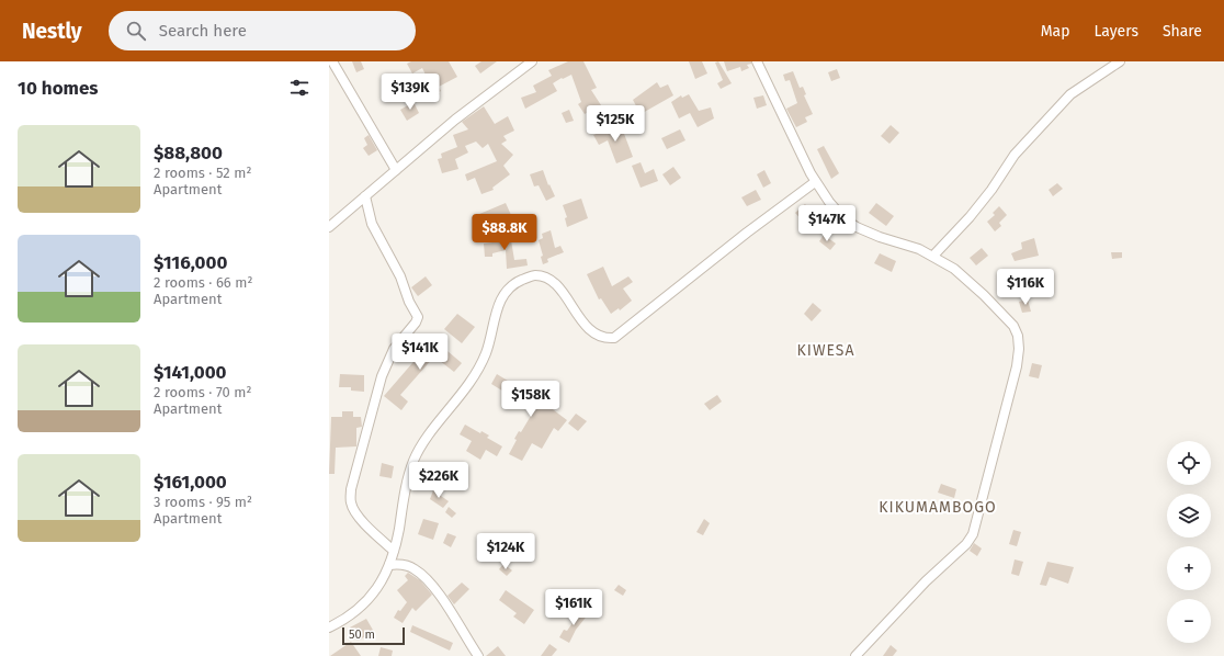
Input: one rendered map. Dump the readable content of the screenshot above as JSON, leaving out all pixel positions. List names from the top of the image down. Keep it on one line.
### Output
{"districts":["KIWESA","KIKUMAMBOGO"],"scale_bar":"50 m","page":{"header":"Nestly","search":"Search here","nav":["Map","Layers","Share"],"heading":"10 homes","price":["$139K","$125K","$147K","$88.8K","$116K","$141K","$158K","$226K","$124K","$161K"],"list":[{"name":"$88,800","note":"2 rooms · 52 m² · Apartment"},{"name":"$116,000","note":"2 rooms · 66 m² · Apartment"},{"name":"$141,000","note":"2 rooms · 70 m² · Apartment"},{"name":"$161,000","note":"3 rooms · 95 m² · Apartment"}],"map_buttons":["+","−"],"scale":"50 m"}}
